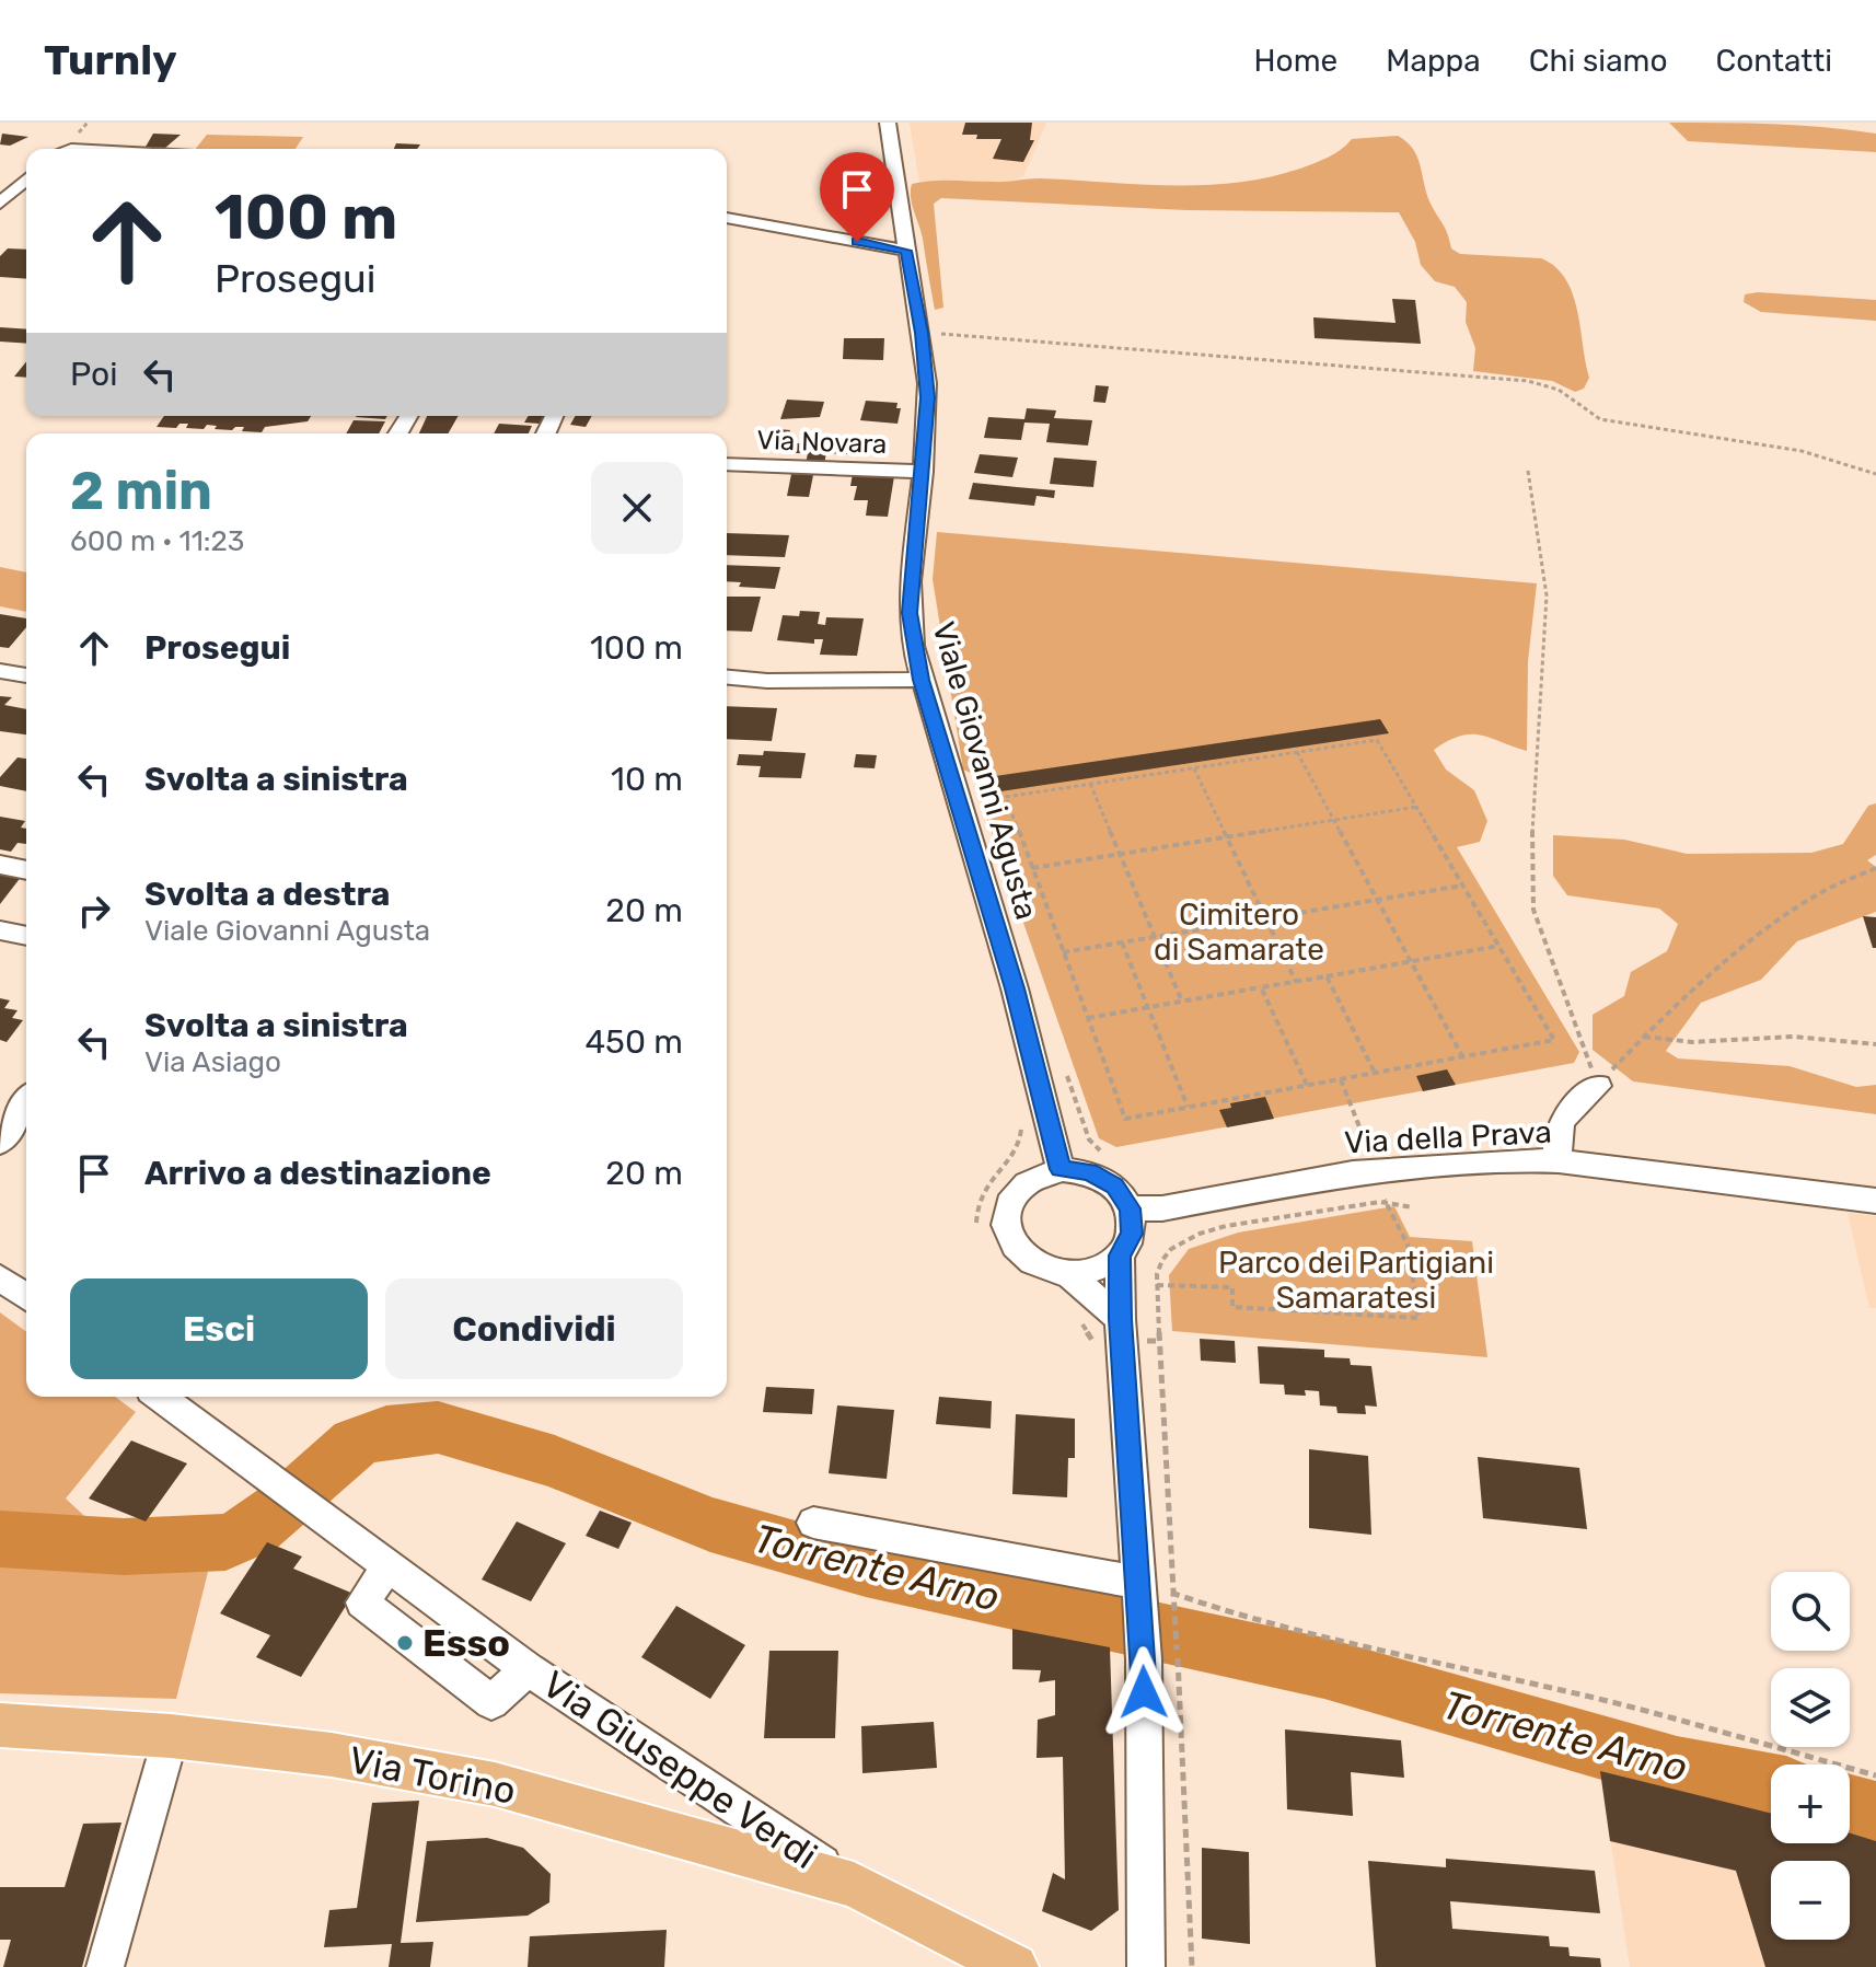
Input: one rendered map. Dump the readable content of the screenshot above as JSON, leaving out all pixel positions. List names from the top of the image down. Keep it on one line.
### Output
{"streets":{"main road":["Via Giuseppe Verdi","Via Torino"],"street":["Via Novara","Viale Giovanni Agusta","Via della Prava"]},"crossings":[["Via Novara","Viale Giovanni Agusta"],["Viale Giovanni Agusta","Via della Prava"],["Via Giuseppe Verdi","Via Torino"]],"water":["Torrente Arno"],"parks":["Cimitero di Samarate","Parco dei Partigiani Samaratesi"],"places":["Esso"],"page":{"header":"Turnly","nav":["Home","Mappa","Chi siamo","Contatti"],"turn":["100 m","Prosegui"],"then":"Poi","heading":["2 min","600 m · 11:23"],"list":[{"name":"Prosegui","value":"100 m"},{"name":"Svolta a sinistra","value":"10 m"},{"name":"Svolta a destra","note":"Viale Giovanni Agusta","value":"20 m"},{"name":"Svolta a sinistra","note":"Via Asiago","value":"450 m"},{"name":"Arrivo a destinazione","value":"20 m"}],"buttons":["Esci","Condividi"],"map_buttons":["+","−"]}}
